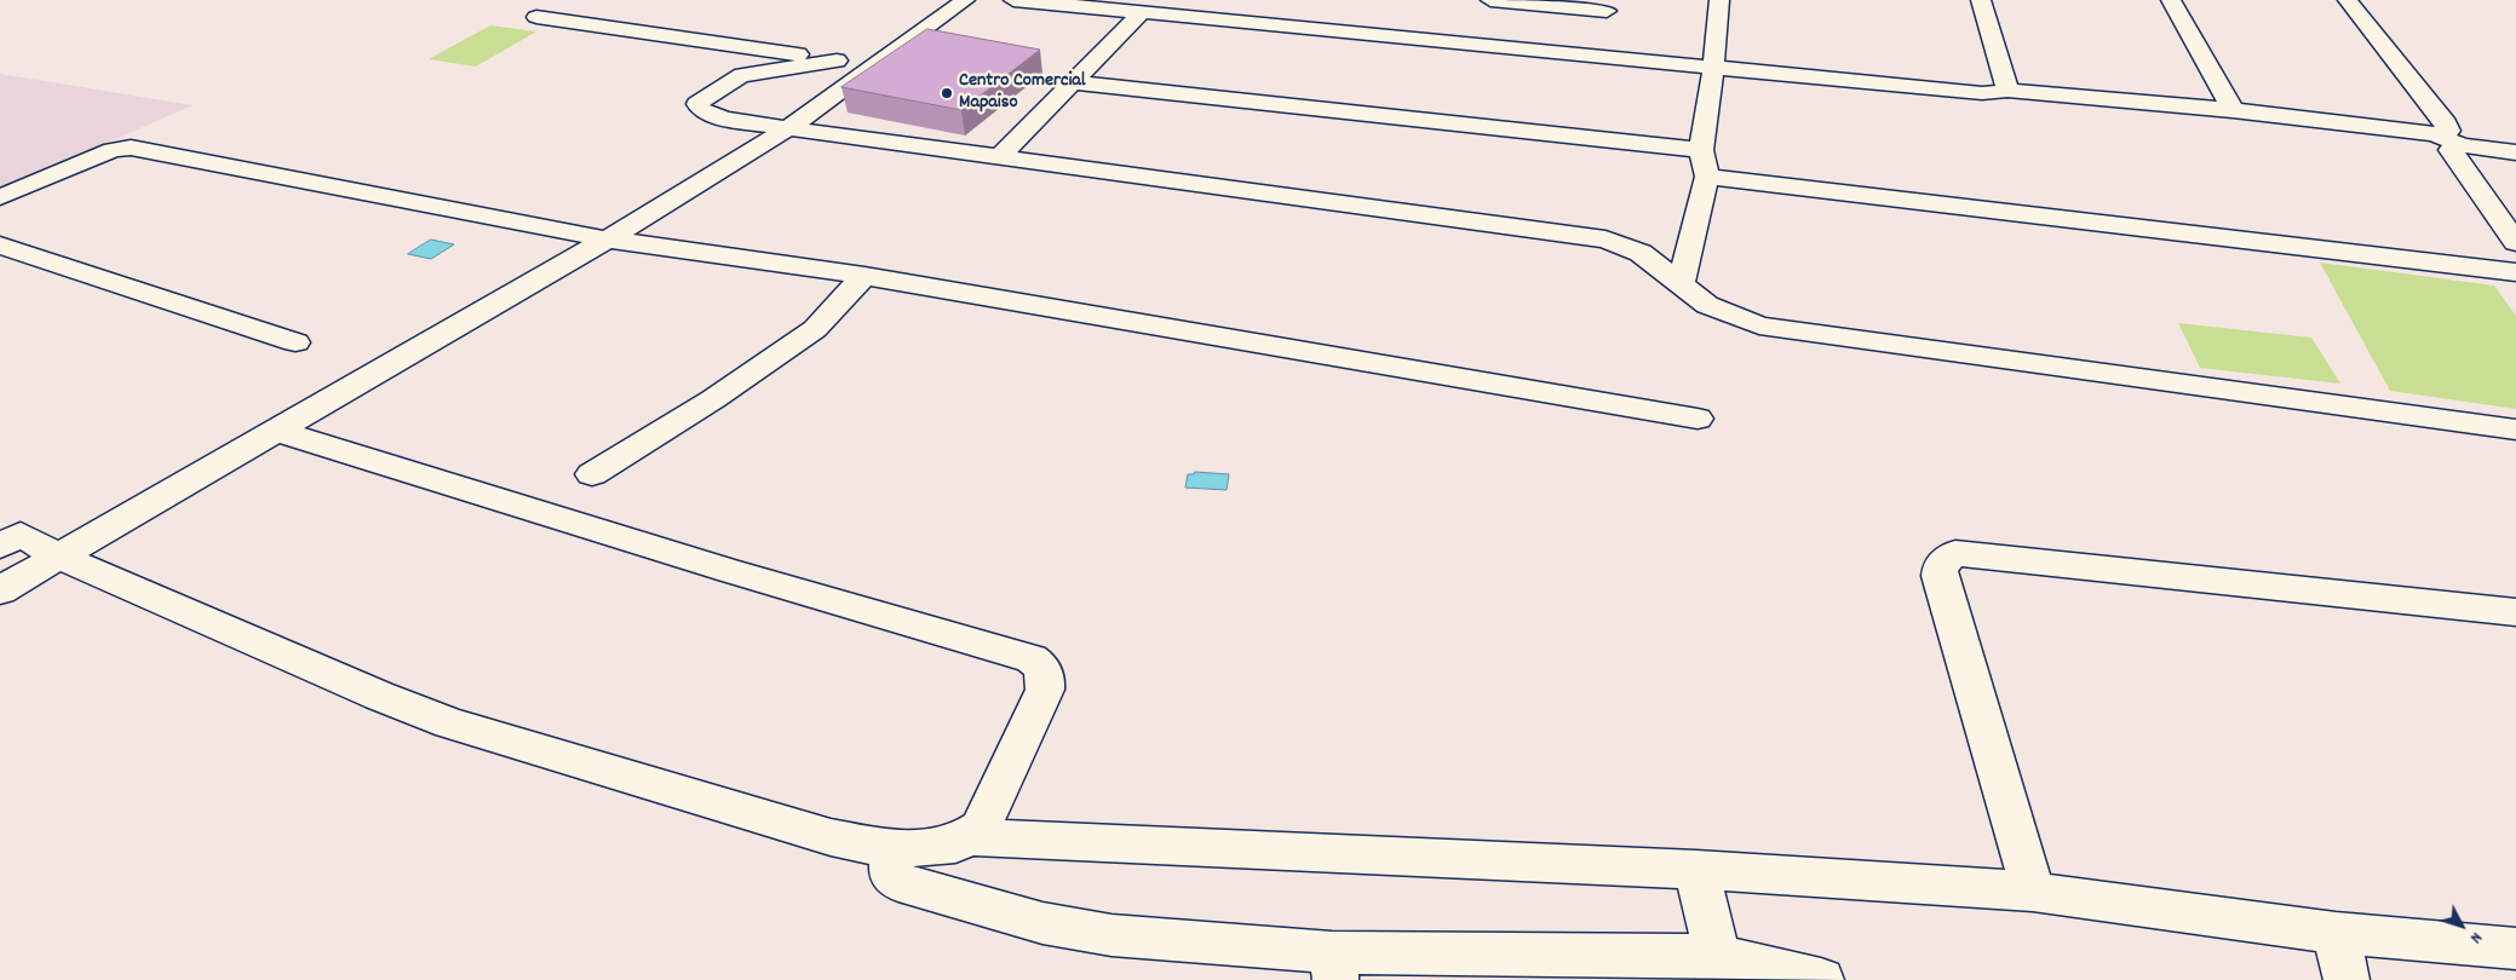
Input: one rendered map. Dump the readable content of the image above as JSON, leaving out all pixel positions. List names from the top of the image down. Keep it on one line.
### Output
{"places":["Centro Comercial Mapaiso"],"north":"bottom right"}
